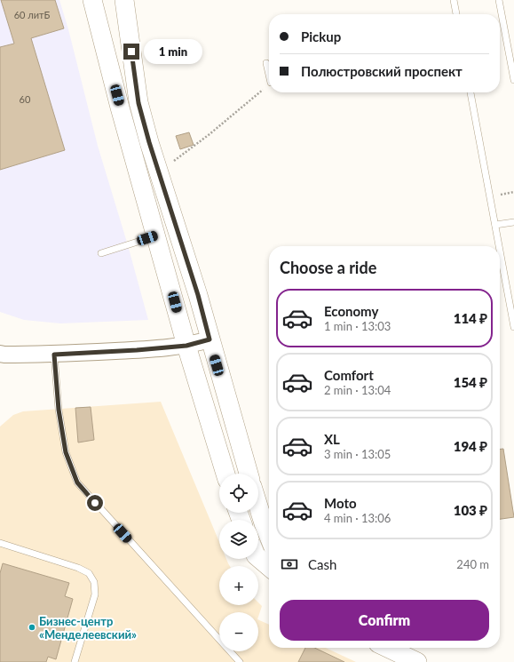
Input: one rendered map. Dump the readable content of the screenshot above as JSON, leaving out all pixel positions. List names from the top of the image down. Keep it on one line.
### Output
{"places":["Бизнес-центр «Менделеевский»"],"house_numbers":["60 литБ","60"],"page":{"banner":["Pickup","Полюстровский проспект"],"bubble":"1 min","heading":"Choose a ride","list":[{"name":"Economy","note":"1 min · 13:03","value":"114 ₽"},{"name":"Comfort","note":"2 min · 13:04","value":"154 ₽"},{"name":"XL","note":"3 min · 13:05","value":"194 ₽"},{"name":"Moto","note":"4 min · 13:06","value":"103 ₽"}],"map_buttons":["+","−"],"pay":["Cash","240 m"],"buttons":"Confirm"}}
